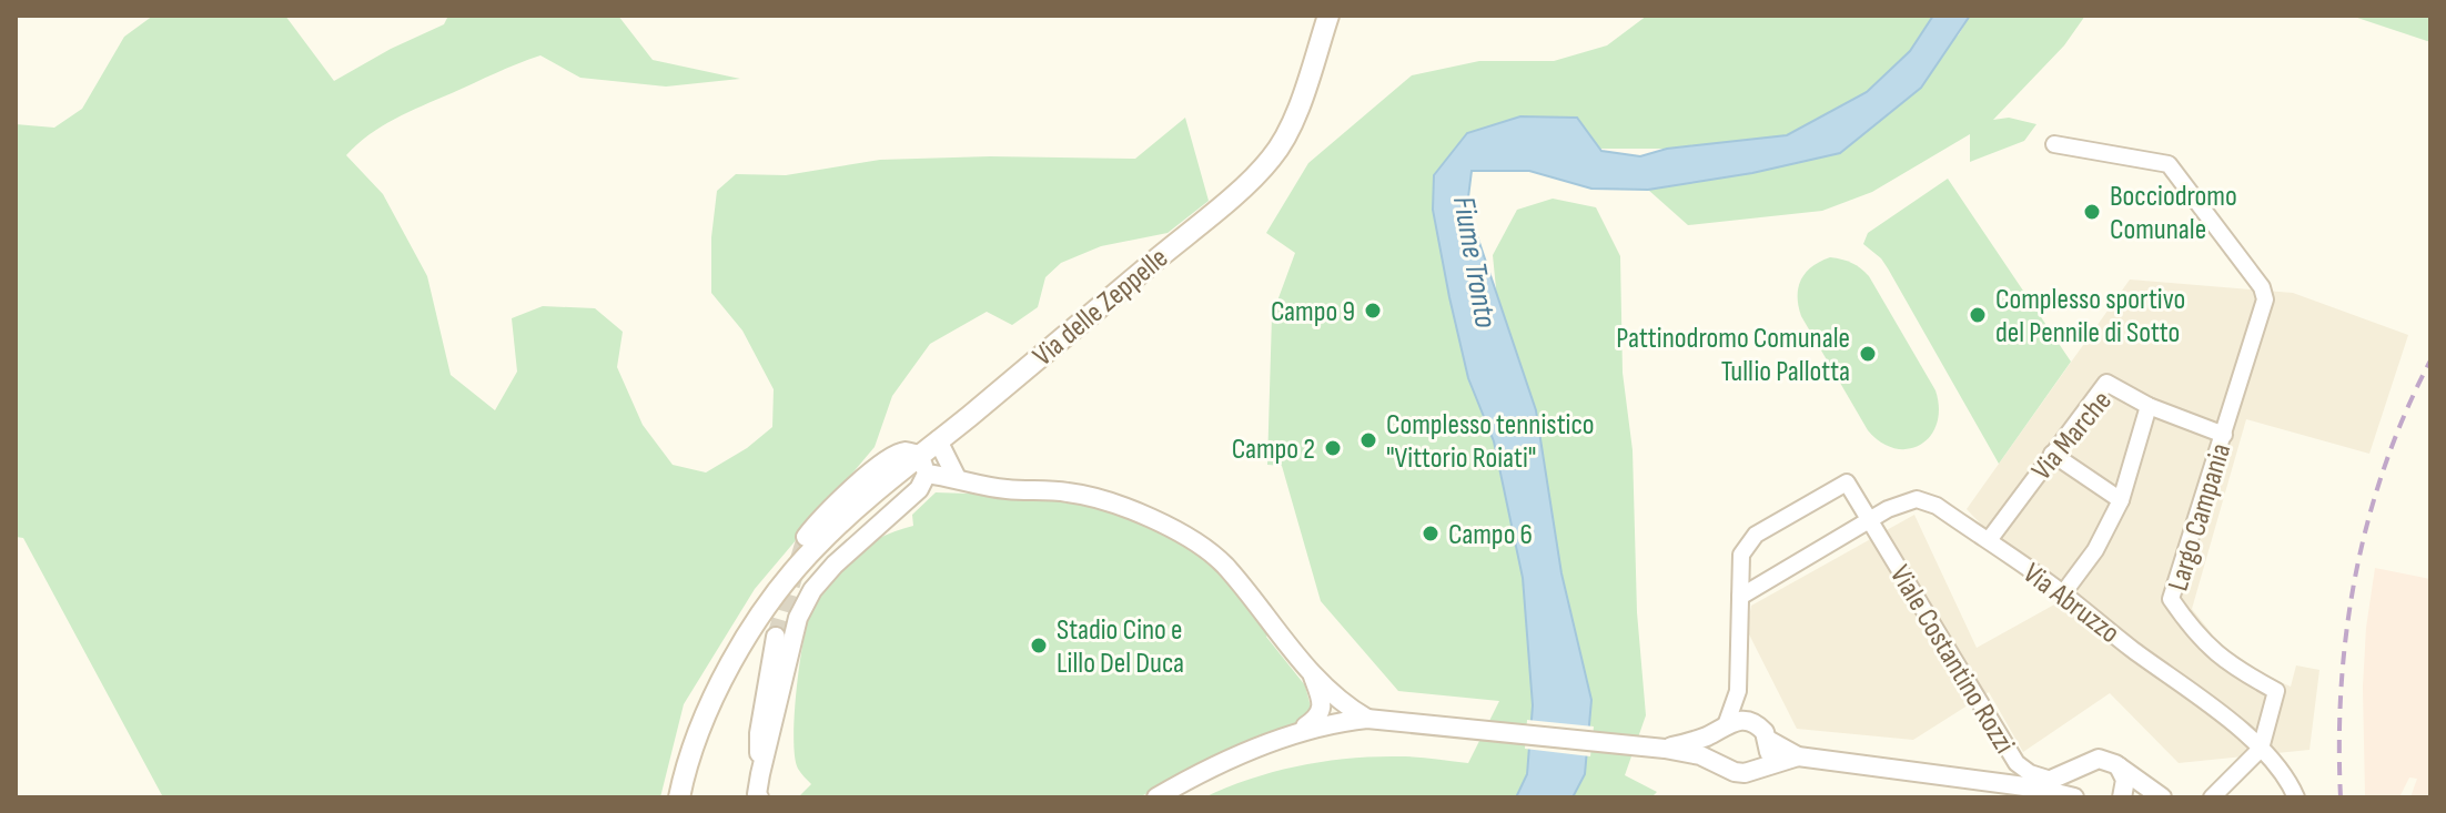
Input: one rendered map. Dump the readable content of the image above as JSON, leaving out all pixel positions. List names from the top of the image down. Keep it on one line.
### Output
{"streets":{"main road":["Via delle Zeppelle"],"street":["Via Marche","Largo Campania","Via Abruzzo","Viale Costantino Rozzi"]},"crossings":[["Via Marche","Largo Campania"],["Via Marche","Via Abruzzo"],["Largo Campania","Via Abruzzo"],["Via Abruzzo","Viale Costantino Rozzi"]],"water":["Fiume Tronto"],"places":["Bocciodromo Comunale","Campo 9","Complesso sportivo del Pennile di Sotto","Pattinodromo Comunale Tullio Pallotta","Complesso tennistico \"Vittorio Roiati\"","Campo 2","Campo 6","Stadio Cino e Lillo Del Duca"]}
